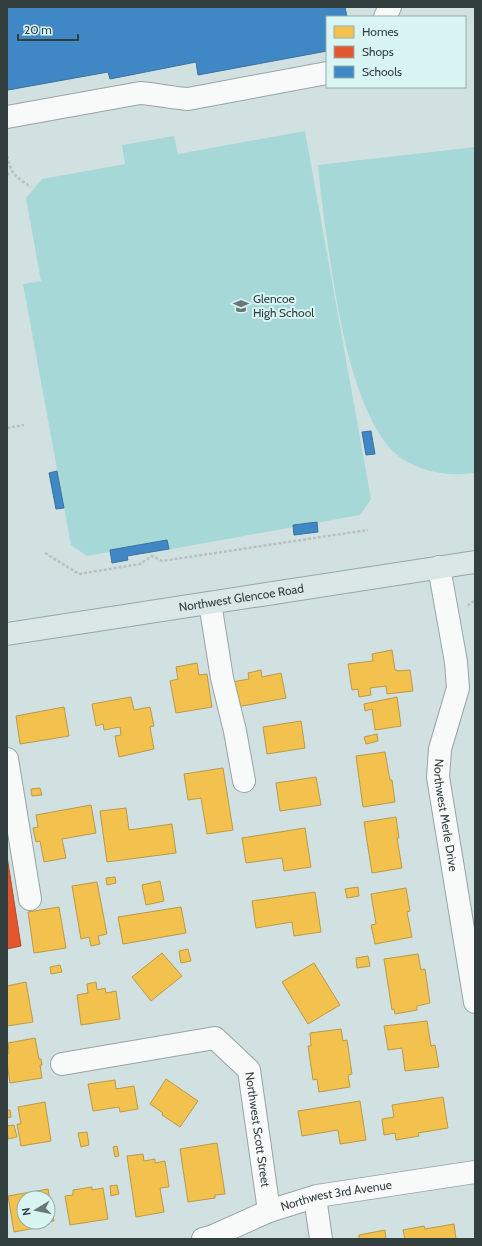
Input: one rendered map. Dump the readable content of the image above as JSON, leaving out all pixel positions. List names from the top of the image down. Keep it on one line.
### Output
{"streets":{"main road":["Northwest Glencoe Road"],"street":["Northwest Merle Drive","Northwest Scott Street","Northwest 3rd Avenue"]},"crossings":[["Northwest Glencoe Road","Northwest Merle Drive"],["Northwest Scott Street","Northwest 3rd Avenue"]],"places":{"school or university":["Glencoe High School"]},"legend":["Homes","Shops","Schools"],"scale_bar":"20 m","north":"left"}
